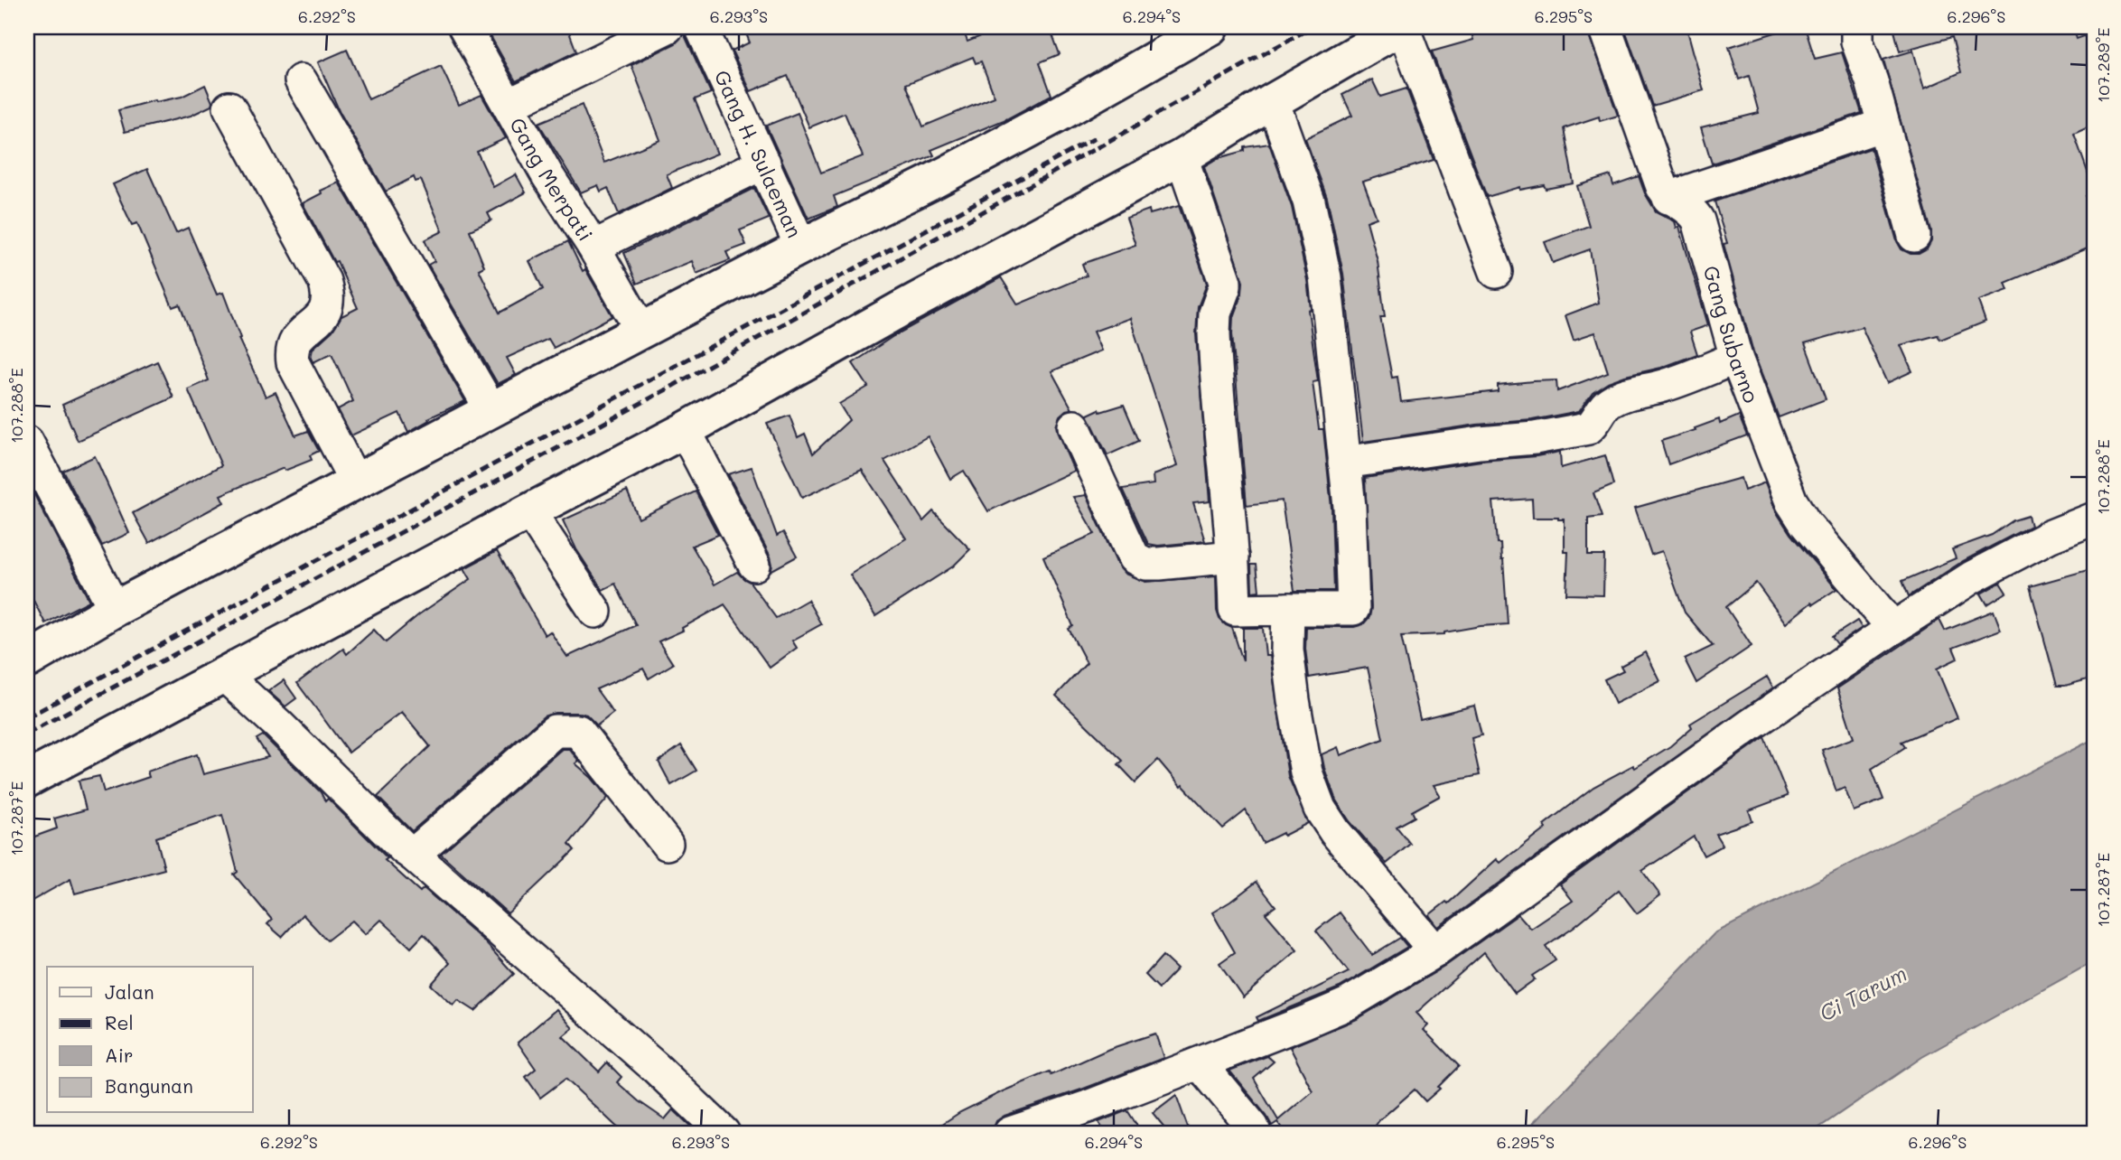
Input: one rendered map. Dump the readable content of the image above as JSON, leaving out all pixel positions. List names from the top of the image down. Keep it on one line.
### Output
{"streets":{"street":["Gang H. Sulaeman","Gang Merpati","Gang Subarno"]},"water":["Ci Tarum"],"legend":["Jalan","Rel","Air","Bangunan"],"coordinates":["6.292°S","6.293°S","6.294°S","6.295°S","6.296°S","107.289°E","107.288°E","107.287°E"]}
